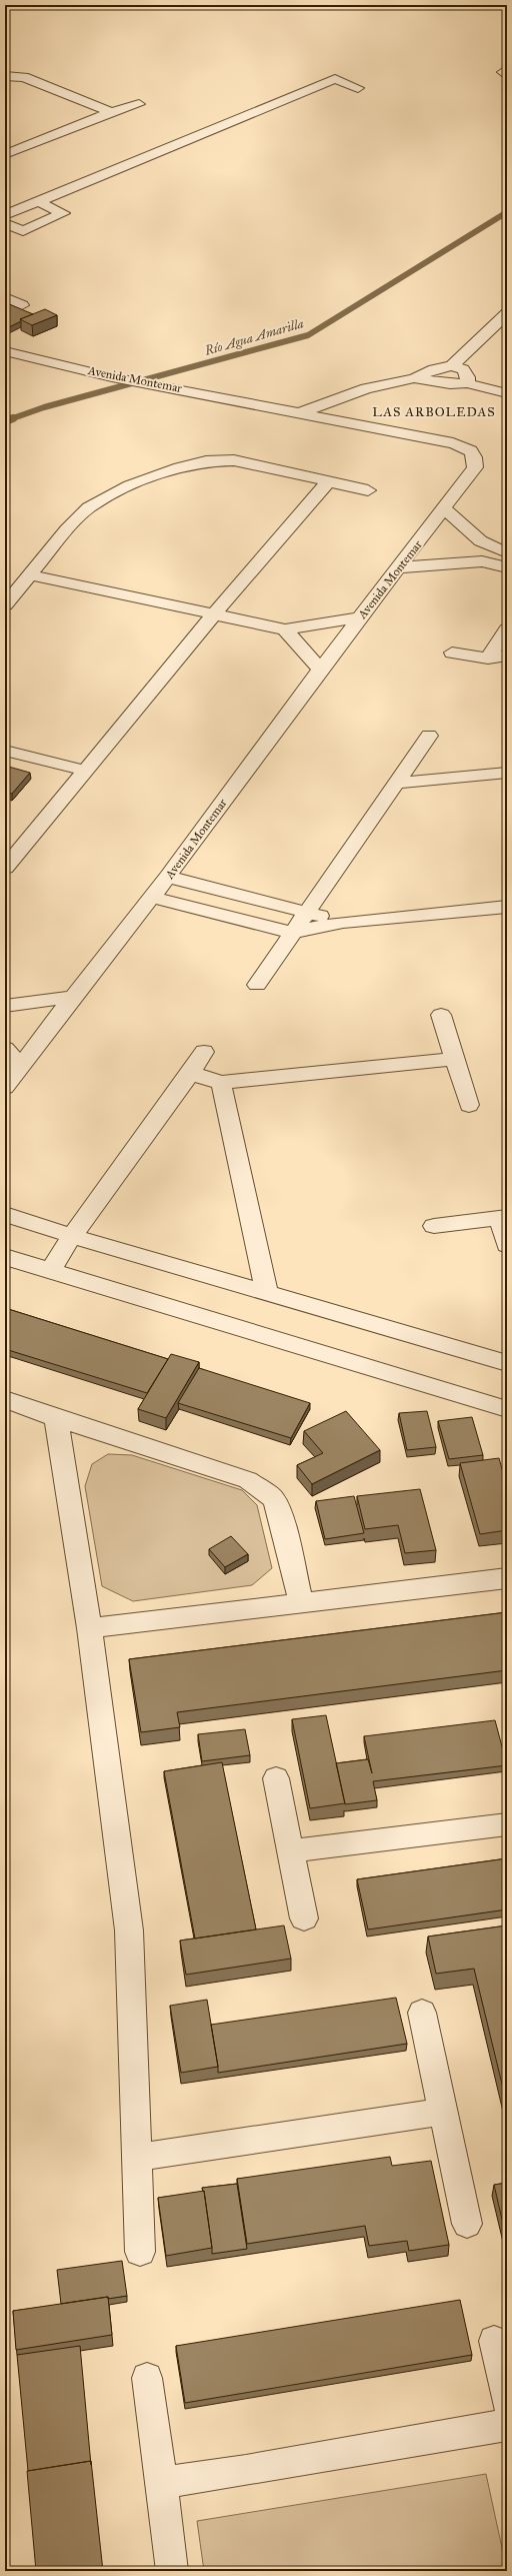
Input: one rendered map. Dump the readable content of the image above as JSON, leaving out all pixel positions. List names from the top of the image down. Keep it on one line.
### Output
{"streets":{"street":["Avenida Montemar"]},"districts":["LAS ARBOLEDAS"],"water":["Río Agua Amarilla"]}
